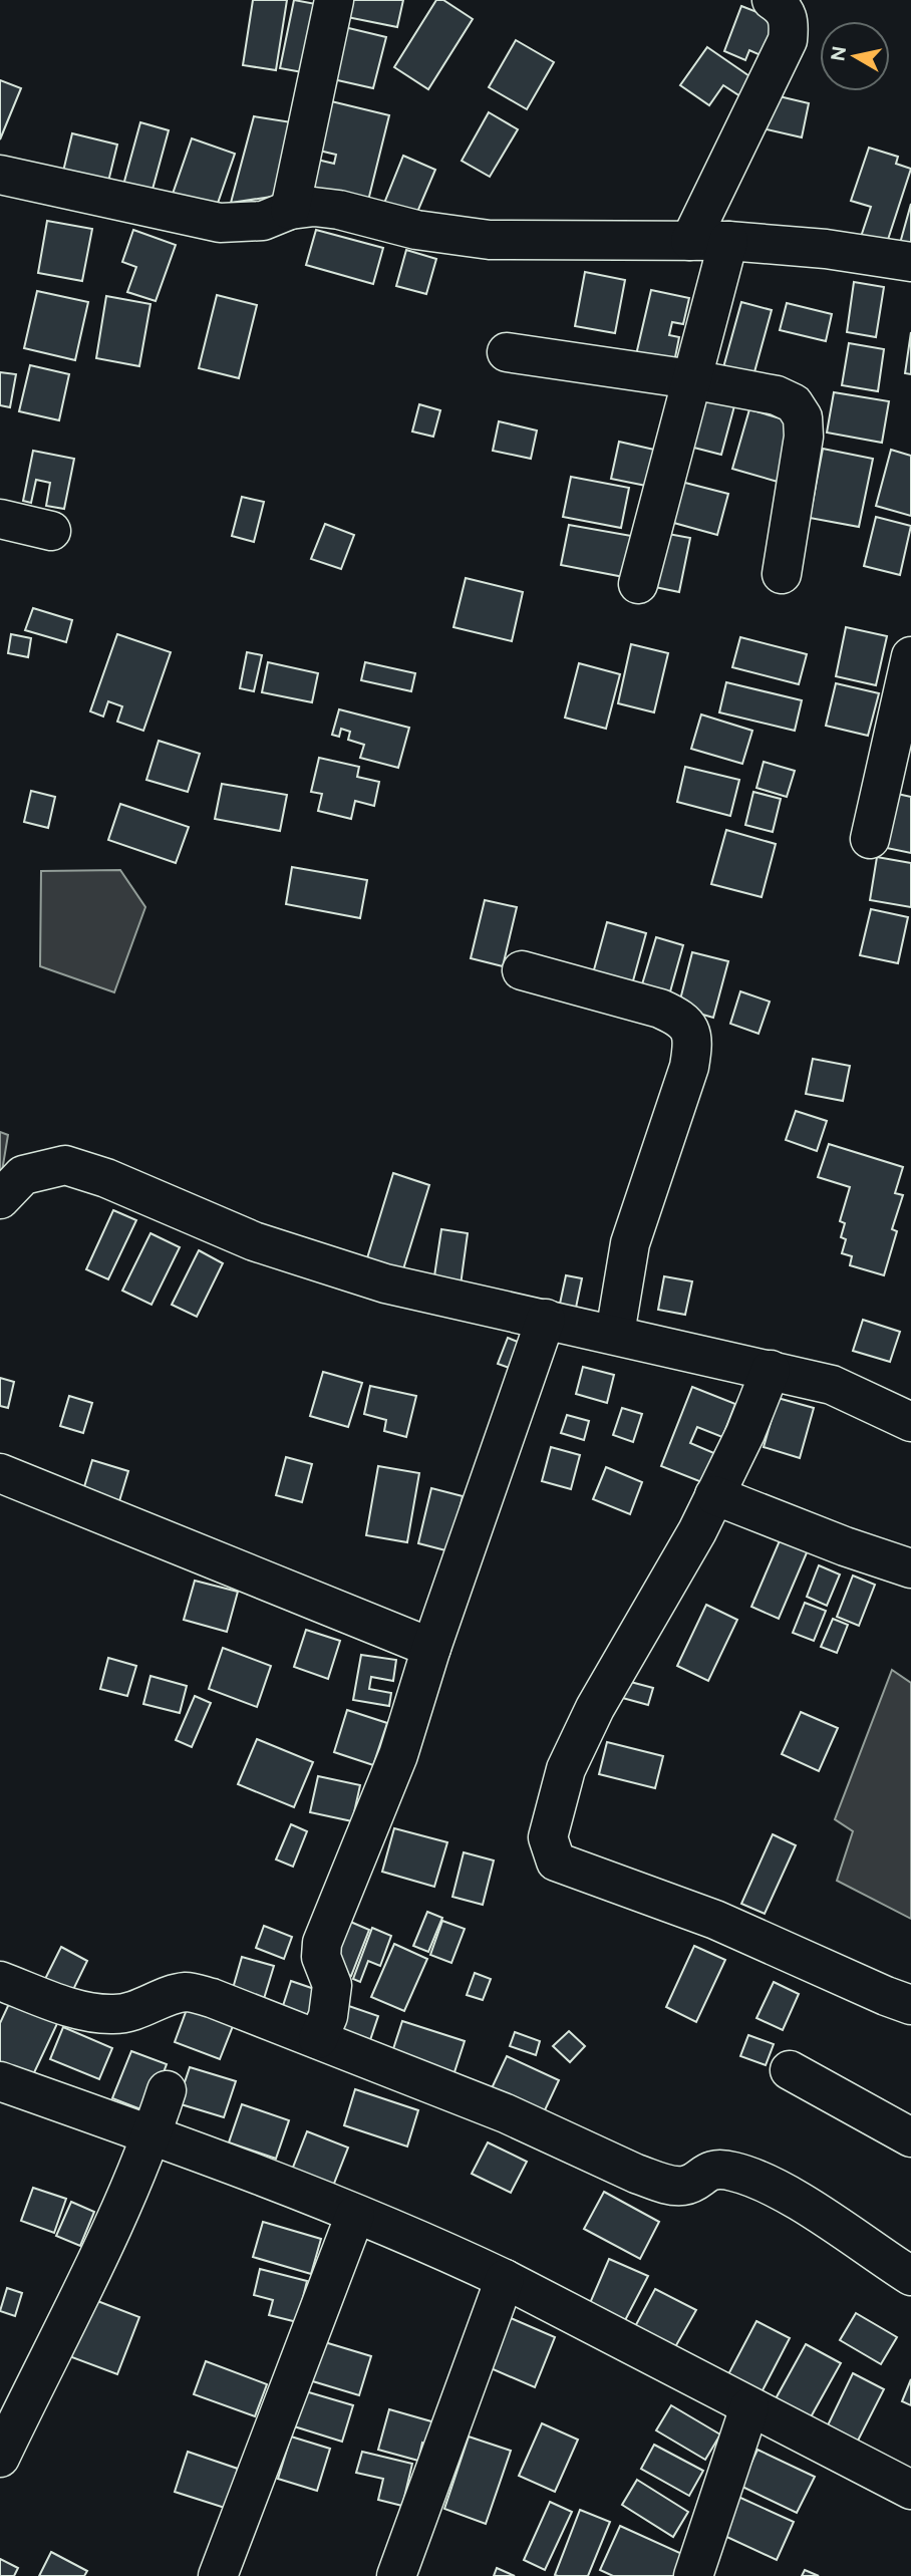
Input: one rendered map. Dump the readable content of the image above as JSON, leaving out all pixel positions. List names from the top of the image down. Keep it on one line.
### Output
{"north":"left"}
